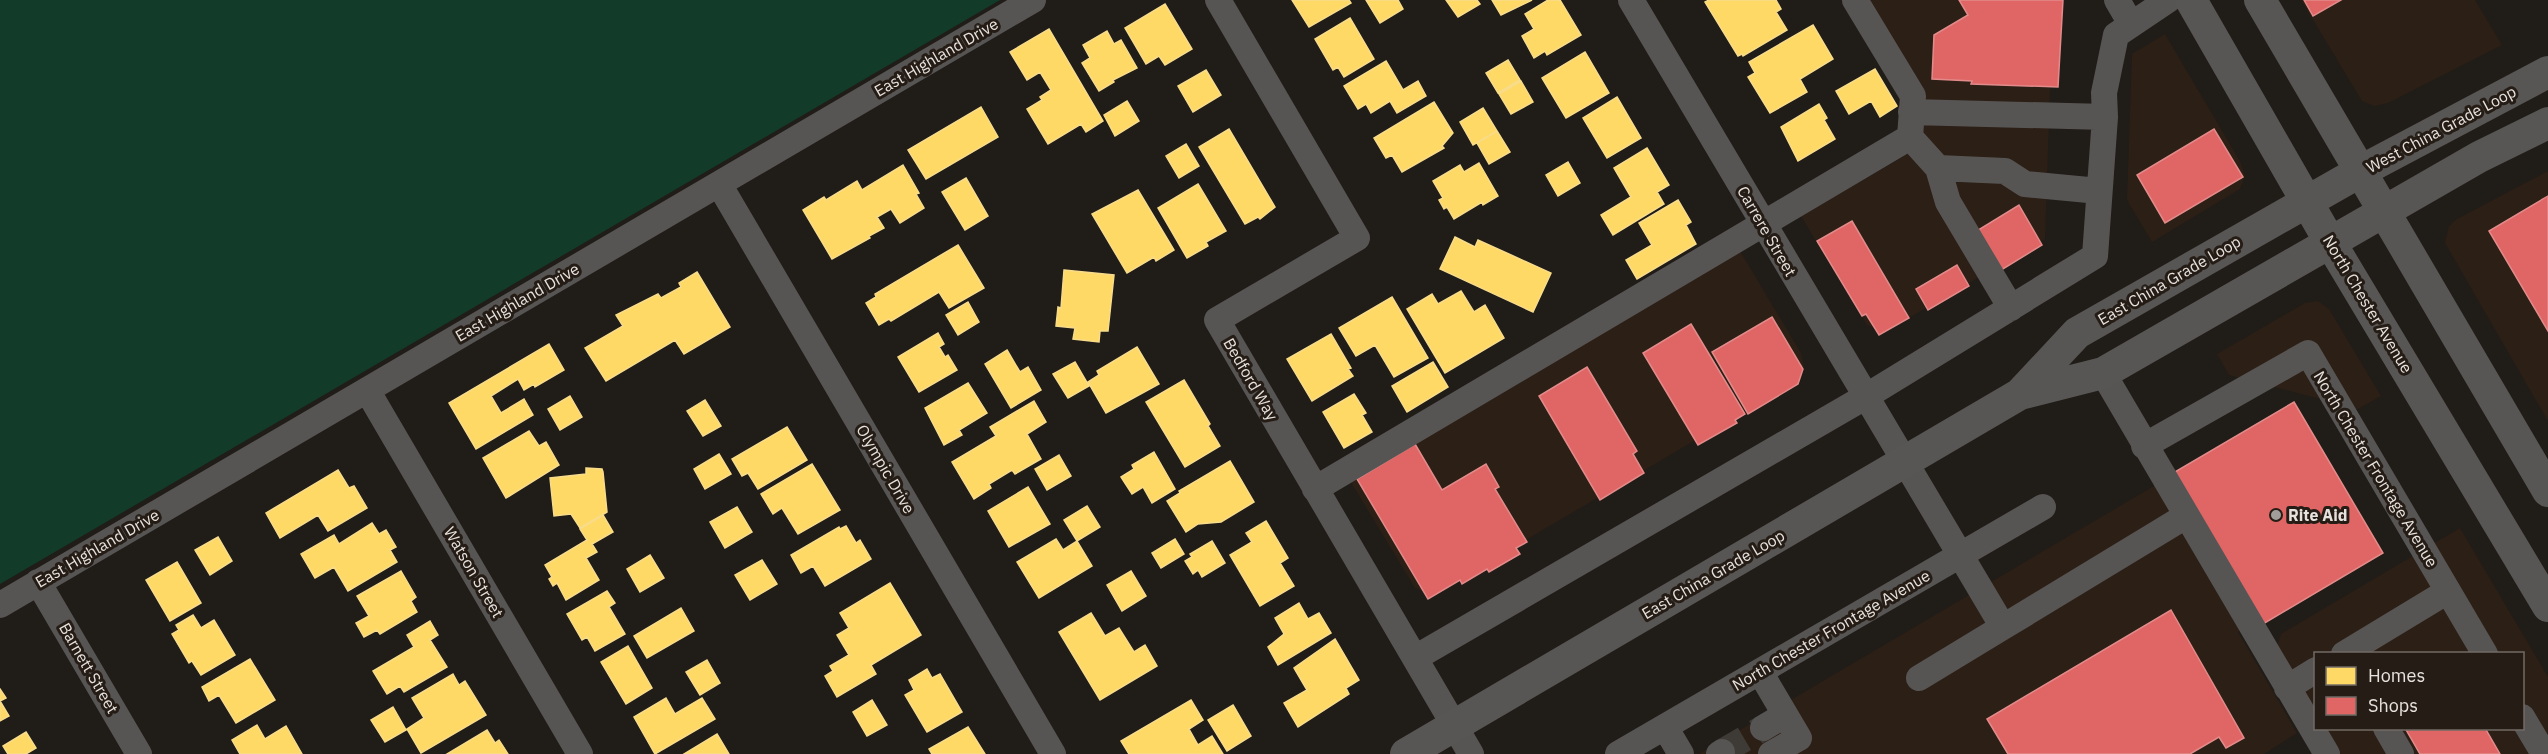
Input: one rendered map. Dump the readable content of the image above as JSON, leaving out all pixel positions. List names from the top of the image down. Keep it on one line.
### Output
{"streets":{"main road":["West China Grade Loop","East China Grade Loop","North Chester Avenue"],"street":["East Highland Drive","Carrere Street","Bedford Way","Olympic Drive","North Chester Frontage Avenue","Watson Street","Barnett Street"]},"crossings":[["East Highland Drive","Olympic Drive"],["East Highland Drive","Watson Street"],["East Highland Drive","Barnett Street"],["West China Grade Loop","East China Grade Loop"],["Carrere Street","East China Grade Loop"],["Carrere Street","North Chester Frontage Avenue"],["East China Grade Loop","North Chester Avenue"],["East China Grade Loop","Bedford Way"]],"places":["Rite Aid"],"legend":["Homes","Shops"]}
